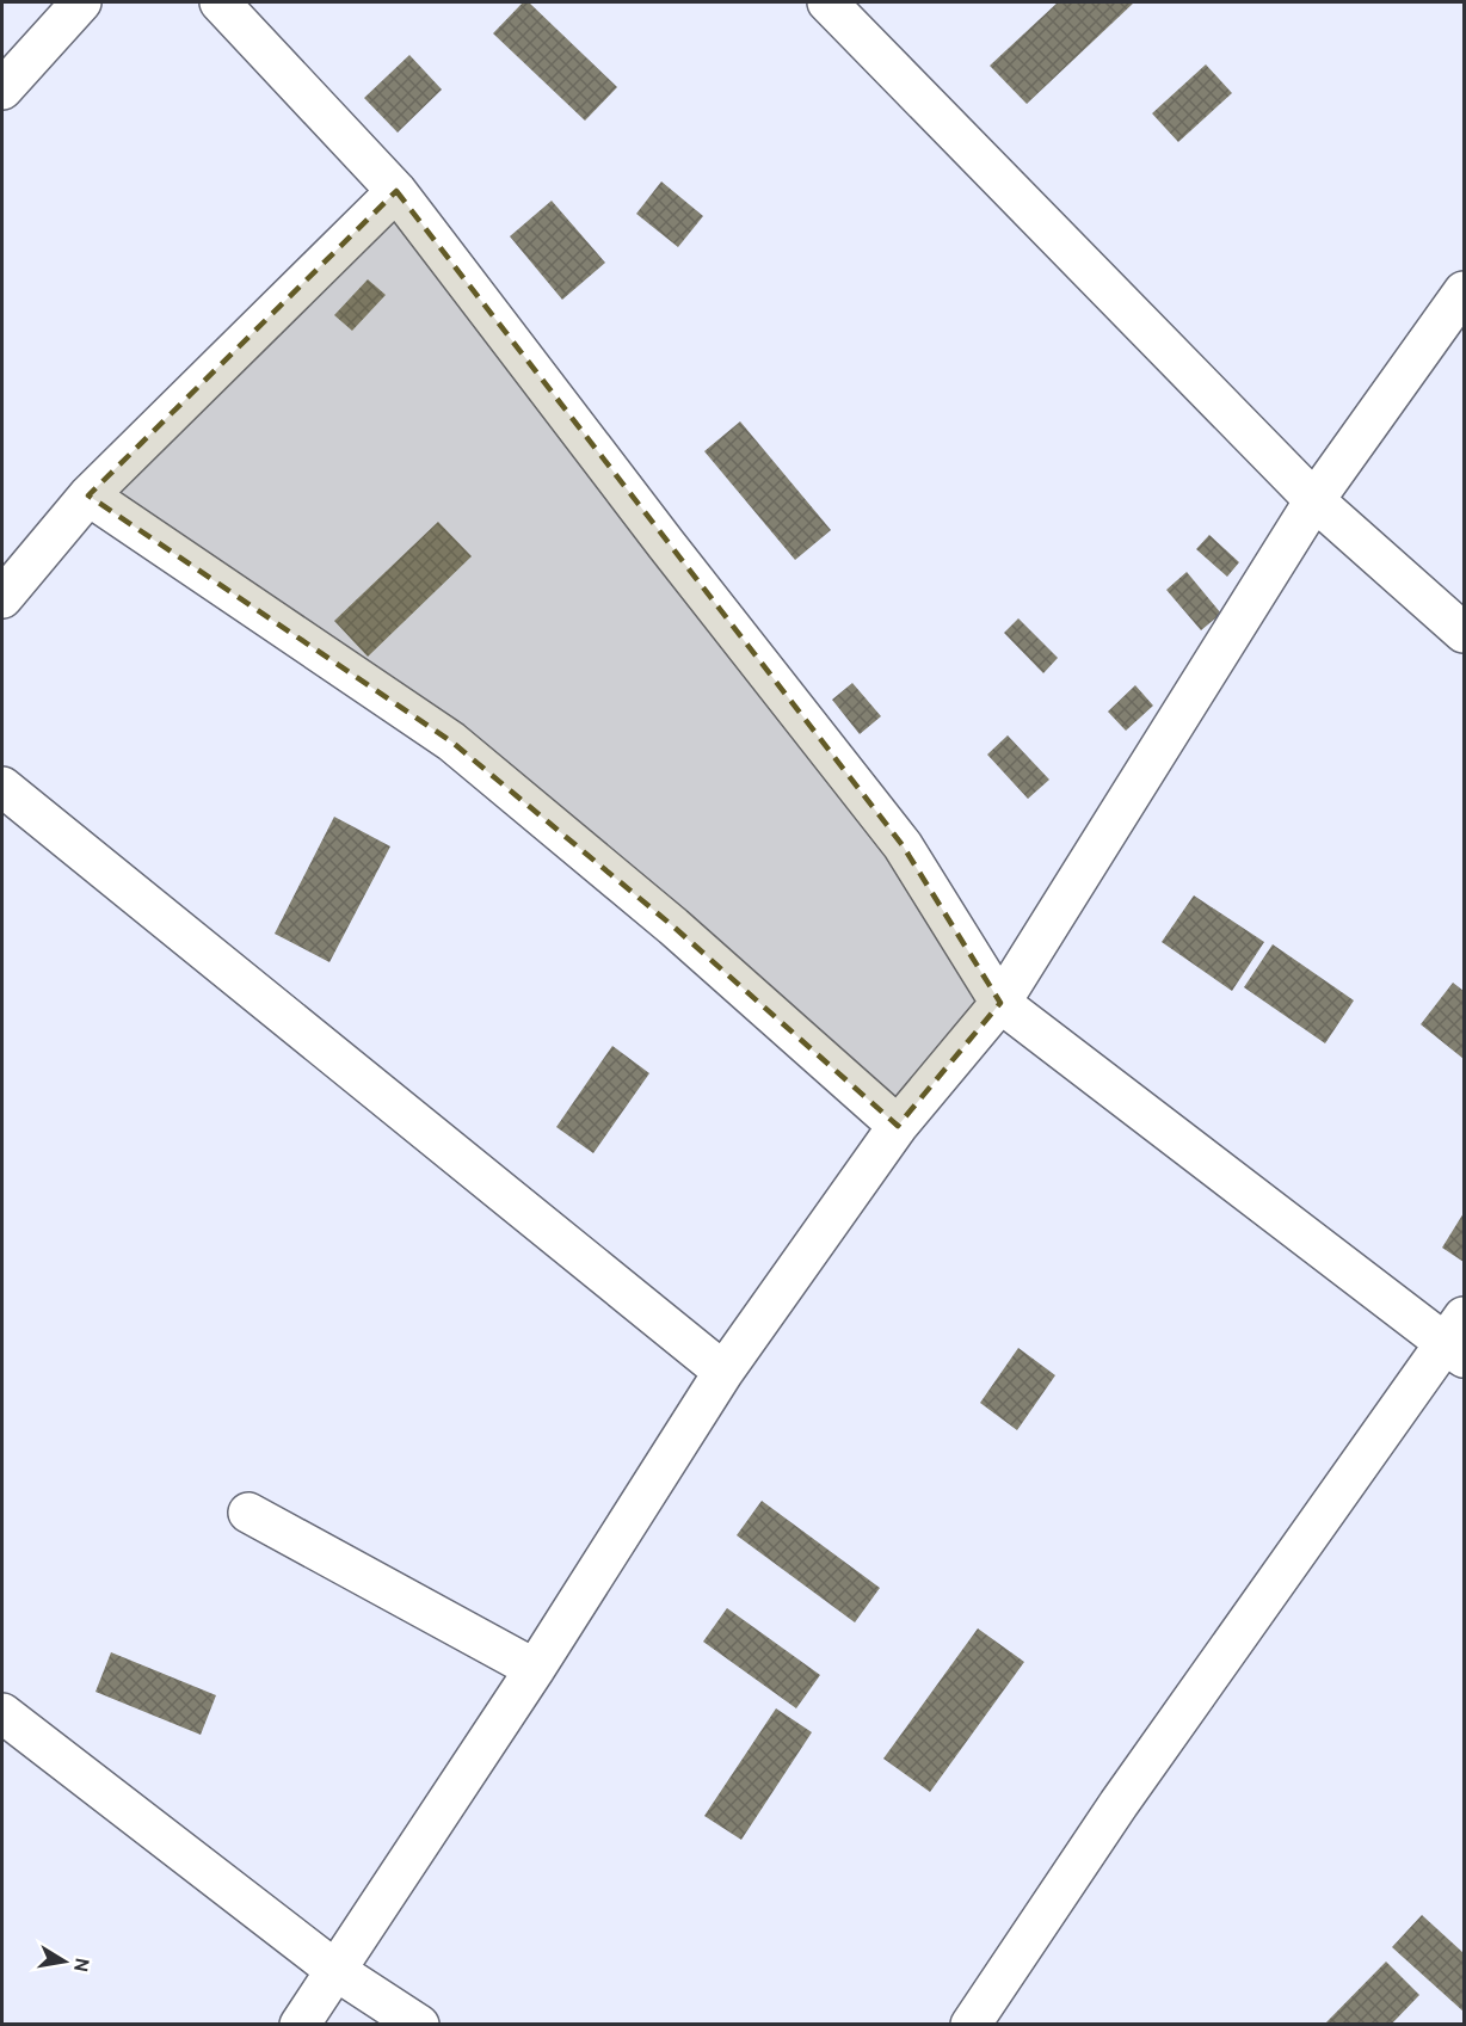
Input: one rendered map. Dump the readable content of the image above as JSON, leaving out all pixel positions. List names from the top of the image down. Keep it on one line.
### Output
{"north":"right"}
